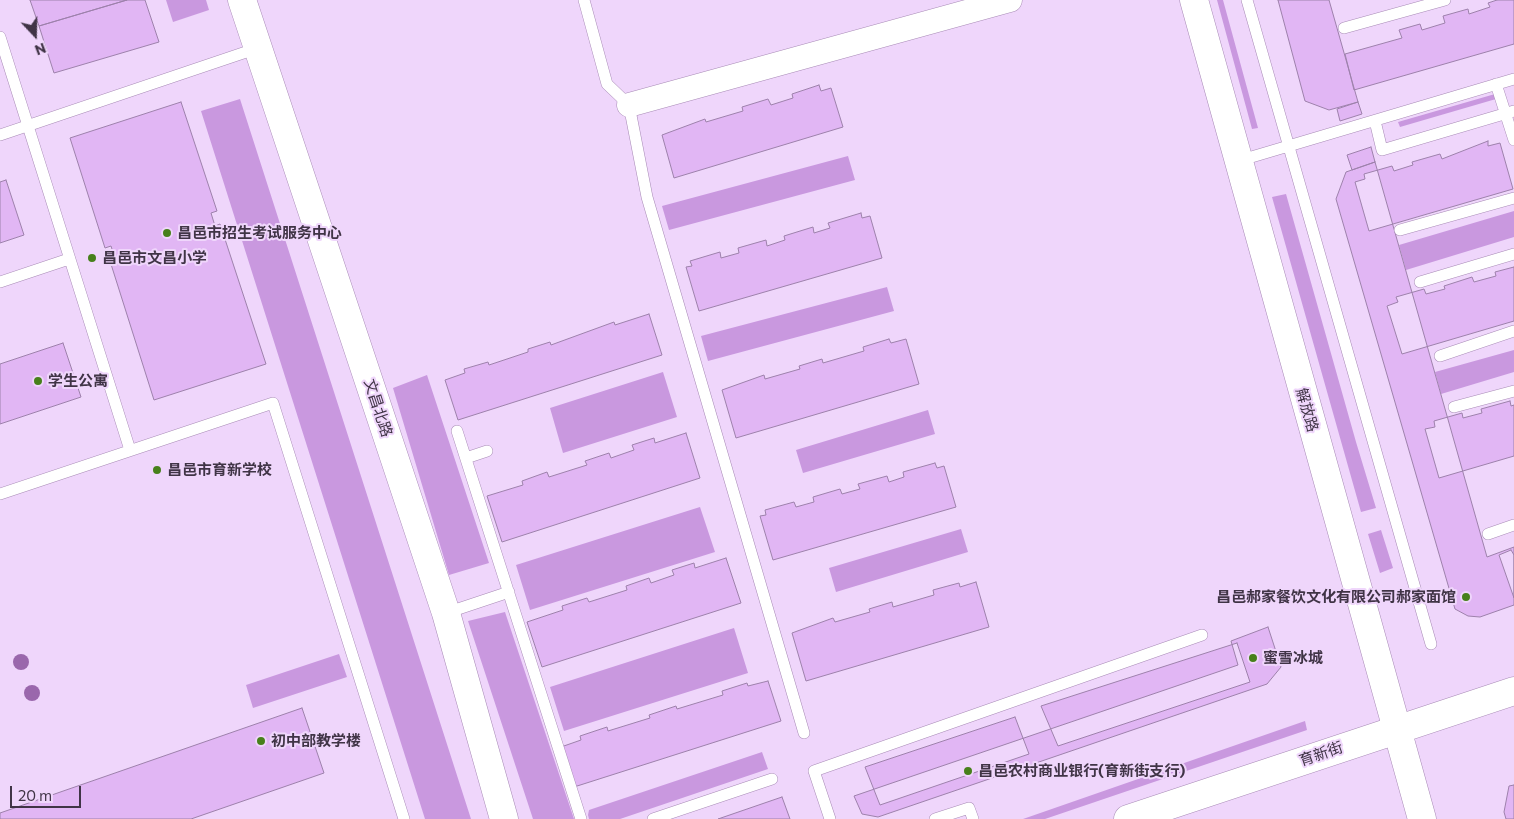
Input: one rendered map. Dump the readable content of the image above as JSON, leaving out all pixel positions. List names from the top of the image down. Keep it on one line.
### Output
{"streets":{"street":["文昌北路","解放路","育新街"]},"crossings":[["解放路","育新街"]],"places":["昌邑市招生考试服务中心","昌邑市文昌小学","学生公寓","昌邑市育新学校","昌邑郝家餐饮文化有限公司郝家面馆","蜜雪冰城","初中部教学楼","昌邑农村商业银行(育新街支行)"],"scale_bar":"20 m","north":"bottom"}
